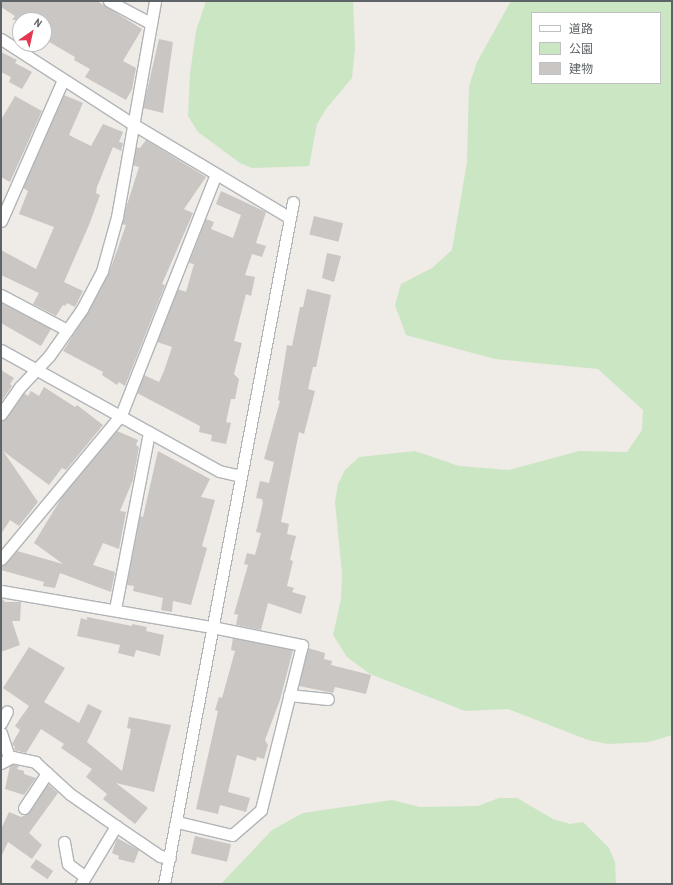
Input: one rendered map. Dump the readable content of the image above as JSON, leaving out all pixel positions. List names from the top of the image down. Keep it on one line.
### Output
{"legend":["道路","公園","建物"],"north":"top right"}
